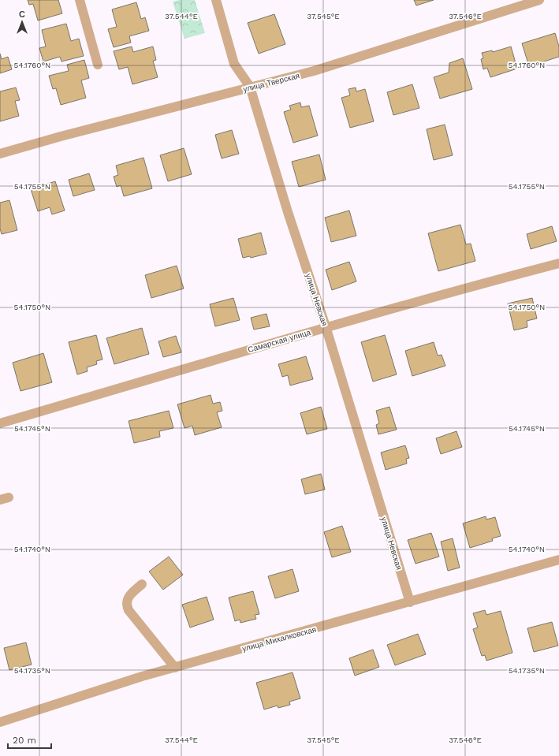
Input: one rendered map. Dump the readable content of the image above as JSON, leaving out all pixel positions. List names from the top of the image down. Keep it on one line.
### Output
{"streets":{"street":["улица Тверская","улица Невская","Самарская улица","улица Михалковская"]},"crossings":[["улица Тверская","улица Невская"],["улица Невская","Самарская улица"],["улица Невская","улица Михалковская"]],"scale_bar":"20 m","north":"top","coordinates":["37.544°E","37.545°E","37.546°E","54.1760°N","54.1755°N","54.1750°N","54.1745°N","54.1740°N","54.1735°N"]}
